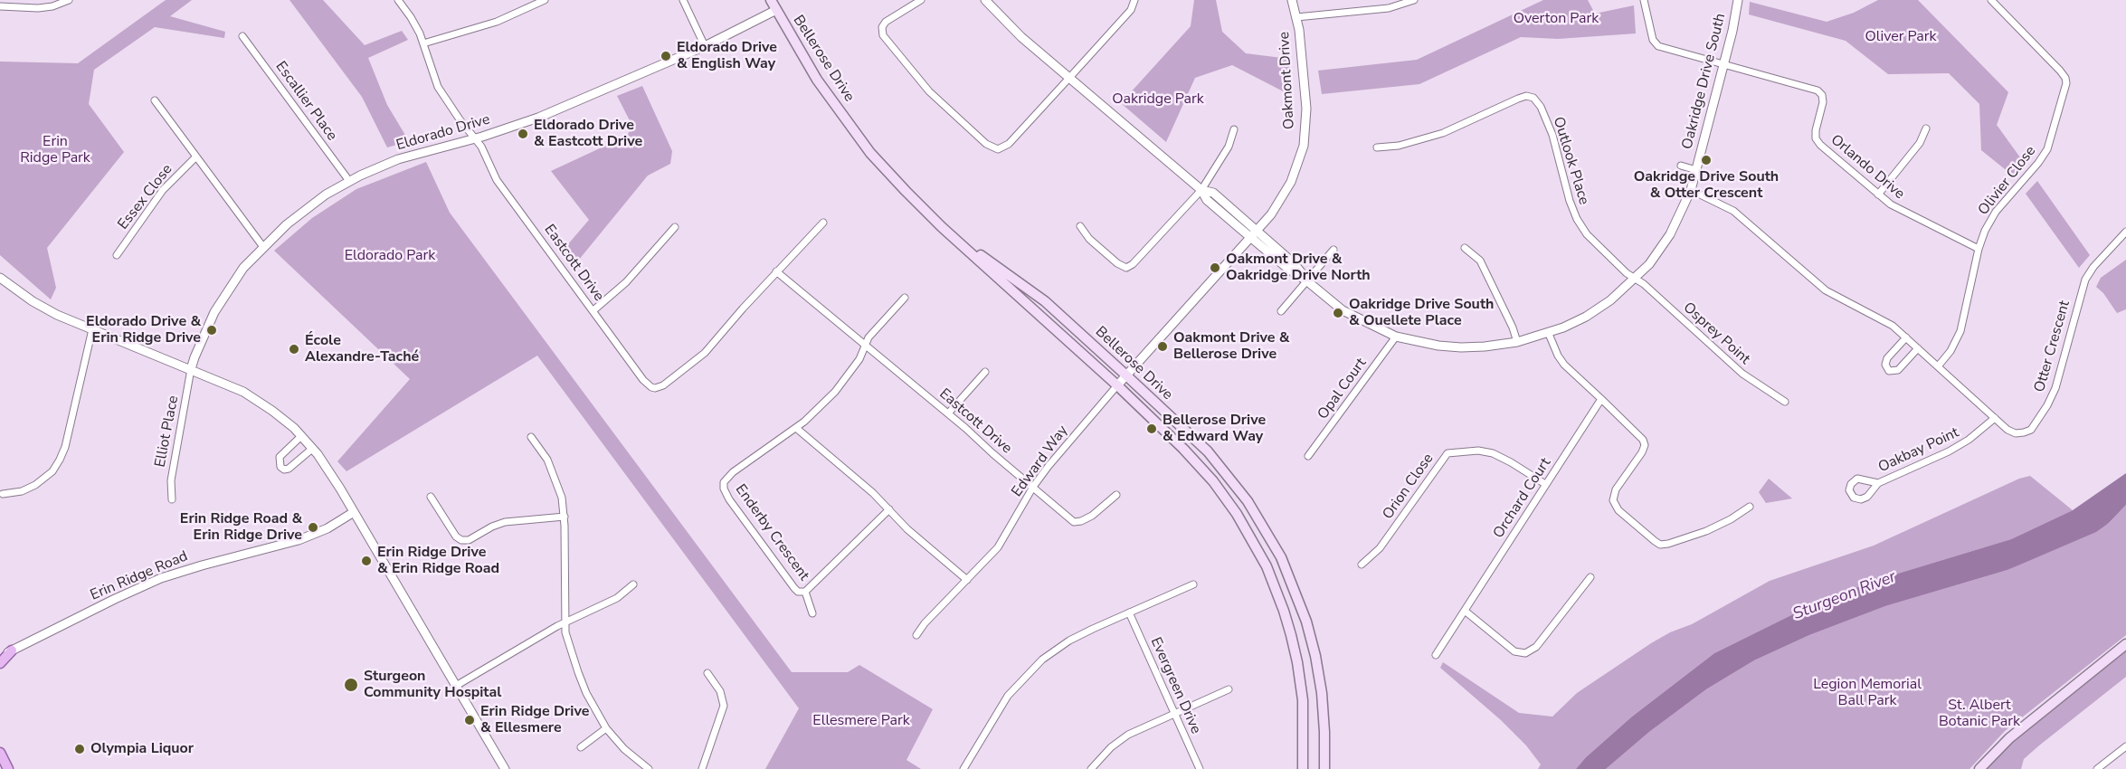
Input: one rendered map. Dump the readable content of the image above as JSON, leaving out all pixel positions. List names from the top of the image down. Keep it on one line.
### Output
{"streets":{"main road":["Bellerose Drive"],"street":["Oakmont Drive","Oakridge Drive South","Escallier Place","Eldorado Drive","Outlook Place","Orlando Drive","Olivier Close","Essex Close","Eastcott Drive","Osprey Point","Otter Crescent","Opal Court","Elliot Place","Oakbay Point","Edward Way","Orion Close","Orchard Court","Enderby Crescent","Erin Ridge Road","Evergreen Drive"]},"crossings":[["Bellerose Drive","Oakmont Drive"],["Bellerose Drive","Eldorado Drive"],["Bellerose Drive","Edward Way"],["Oakmont Drive","Oakridge Drive South"],["Oakmont Drive","Edward Way"],["Oakridge Drive South","Outlook Place"],["Oakridge Drive South","Orlando Drive"],["Oakridge Drive South","Osprey Point"],["Oakridge Drive South","Otter Crescent"],["Oakridge Drive South","Opal Court"],["Escallier Place","Eldorado Drive"],["Eldorado Drive","Eastcott Drive"],["Eldorado Drive","Elliot Place"],["Outlook Place","Osprey Point"],["Orlando Drive","Olivier Close"],["Olivier Close","Otter Crescent"],["Eastcott Drive","Edward Way"],["Eastcott Drive","Enderby Crescent"],["Otter Crescent","Oakbay Point"],["Orion Close","Orchard Court"]],"water":["Sturgeon River"],"parks":["Overton Park","Oliver Park","Oakridge Park","Erin Ridge Park","Eldorado Park","Legion Memorial Ball Park","St. Albert Botanic Park","Ellesmere Park"],"places":["Eldorado Drive & English Way","Eldorado Drive & Eastcott Drive","Oakridge Drive South & Otter Crescent","Oakmont Drive & Oakridge Drive North","Oakridge Drive South & Ouellete Place","Eldorado Drive & Erin Ridge Drive","Oakmont Drive & Bellerose Drive","École Alexandre-Taché","Bellerose Drive & Edward Way","Erin Ridge Road & Erin Ridge Drive","Erin Ridge Drive & Erin Ridge Road","Sturgeon Community Hospital","Erin Ridge Drive & Ellesmere","Olympia Liquor"]}
